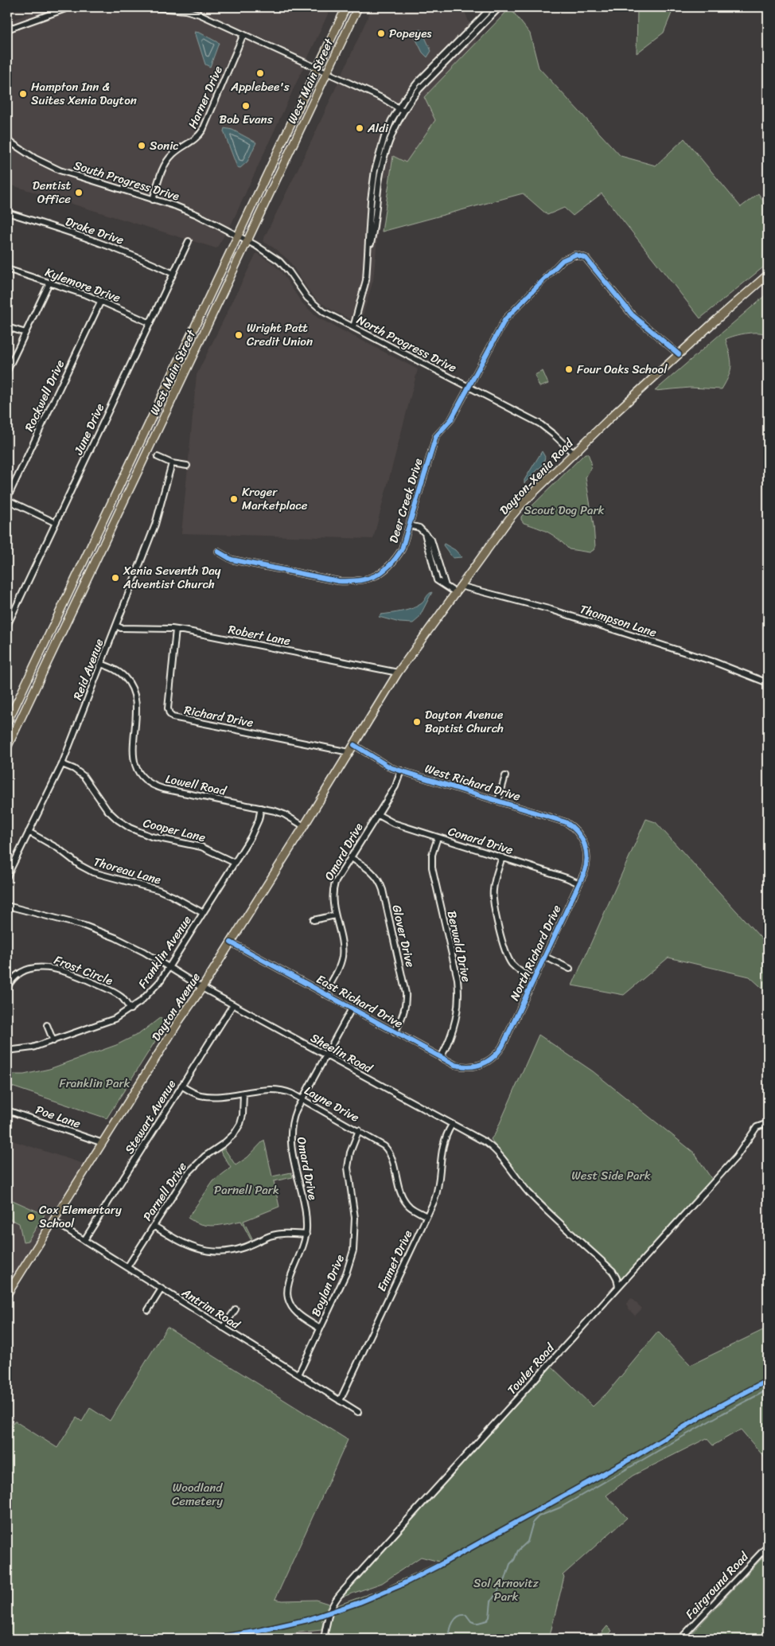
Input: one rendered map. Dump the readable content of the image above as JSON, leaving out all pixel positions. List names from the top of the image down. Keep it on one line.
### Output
{"streets":{"main road":["West Main Street","Dayton-Xenia Road","Dayton Avenue"],"street":["Harner Drive","South Progress Drive","Drake Drive","Kylemore Drive","North Progress Drive","Rockwell Drive","June Drive","Deer Creek Drive","Thompson Lane","Robert Lane","Reid Avenue","Richard Drive","West Richard Drive","Lowell Road","Cooper Lane","Conard Drive","Omard Drive","Thoreau Lane","Glover Drive","Berwald Drive","Franklin Avenue","North Richard Drive","Frost Circle","East Richard Drive","Sheelin Road","Layne Drive","Poe Lane","Stewart Avenue","Parnell Drive","Emmet Drive","Boylan Drive","Antrim Road","Towler Road","Fairground Road"]},"crossings":[["West Main Street","South Progress Drive"],["West Main Street","North Progress Drive"],["Harner Drive","South Progress Drive"],["South Progress Drive","North Progress Drive"],["Drake Drive","June Drive"],["Kylemore Drive","Rockwell Drive"],["Kylemore Drive","June Drive"],["North Progress Drive","Dayton-Xenia Road"],["North Progress Drive","Deer Creek Drive"],["Dayton-Xenia Road","Deer Creek Drive"],["Dayton-Xenia Road","Thompson Lane"],["Dayton-Xenia Road","Robert Lane"],["Dayton-Xenia Road","Dayton Avenue"],["Robert Lane","Reid Avenue"],["Robert Lane","Richard Drive"],["Reid Avenue","Lowell Road"],["Reid Avenue","Cooper Lane"],["Reid Avenue","Thoreau Lane"],["Richard Drive","Dayton Avenue"],["West Richard Drive","Omard Drive"],["West Richard Drive","North Richard Drive"],["West Richard Drive","Dayton Avenue"],["Lowell Road","Franklin Avenue"],["Lowell Road","Dayton Avenue"],["Cooper Lane","Franklin Avenue"],["Conard Drive","Omard Drive"],["Conard Drive","Berwald Drive"],["Conard Drive","North Richard Drive"],["Omard Drive","Glover Drive"],["Omard Drive","East Richard Drive"],["Omard Drive","Sheelin Road"],["Omard Drive","Layne Drive"],["Omard Drive","Boylan Drive"],["Thoreau Lane","Franklin Avenue"],["Glover Drive","East Richard Drive"],["Berwald Drive","East Richard Drive"],["Franklin Avenue","Frost Circle"],["Franklin Avenue","Sheelin Road"],["North Richard Drive","East Richard Drive"],["East Richard Drive","Dayton Avenue"],["Dayton Avenue","Sheelin Road"],["Dayton Avenue","Poe Lane"],["Dayton Avenue","Antrim Road"],["Sheelin Road","Stewart Avenue"],["Sheelin Road","Emmet Drive"],["Sheelin Road","Towler Road"],["Layne Drive","Stewart Avenue"],["Layne Drive","Parnell Drive"],["Layne Drive","Emmet Drive"],["Layne Drive","Boylan Drive"],["Stewart Avenue","Antrim Road"],["Parnell Drive","Antrim Road"],["Emmet Drive","Antrim Road"],["Boylan Drive","Antrim Road"]],"parks":["Scout Dog Park","Franklin Park","West Side Park","Parnell Park","Woodland Cemetery","Sol Arnovitz Park"],"places":["Popeyes","Applebee's","Hampton Inn & Suites Xenia Dayton","Bob Evans","Aldi","Sonic","Dentist Office","Wright Patt Credit Union","Four Oaks School","Kroger Marketplace","Xenia Seventh Day Adventist Church","Dayton Avenue Baptist Church","Cox Elementary School"]}
